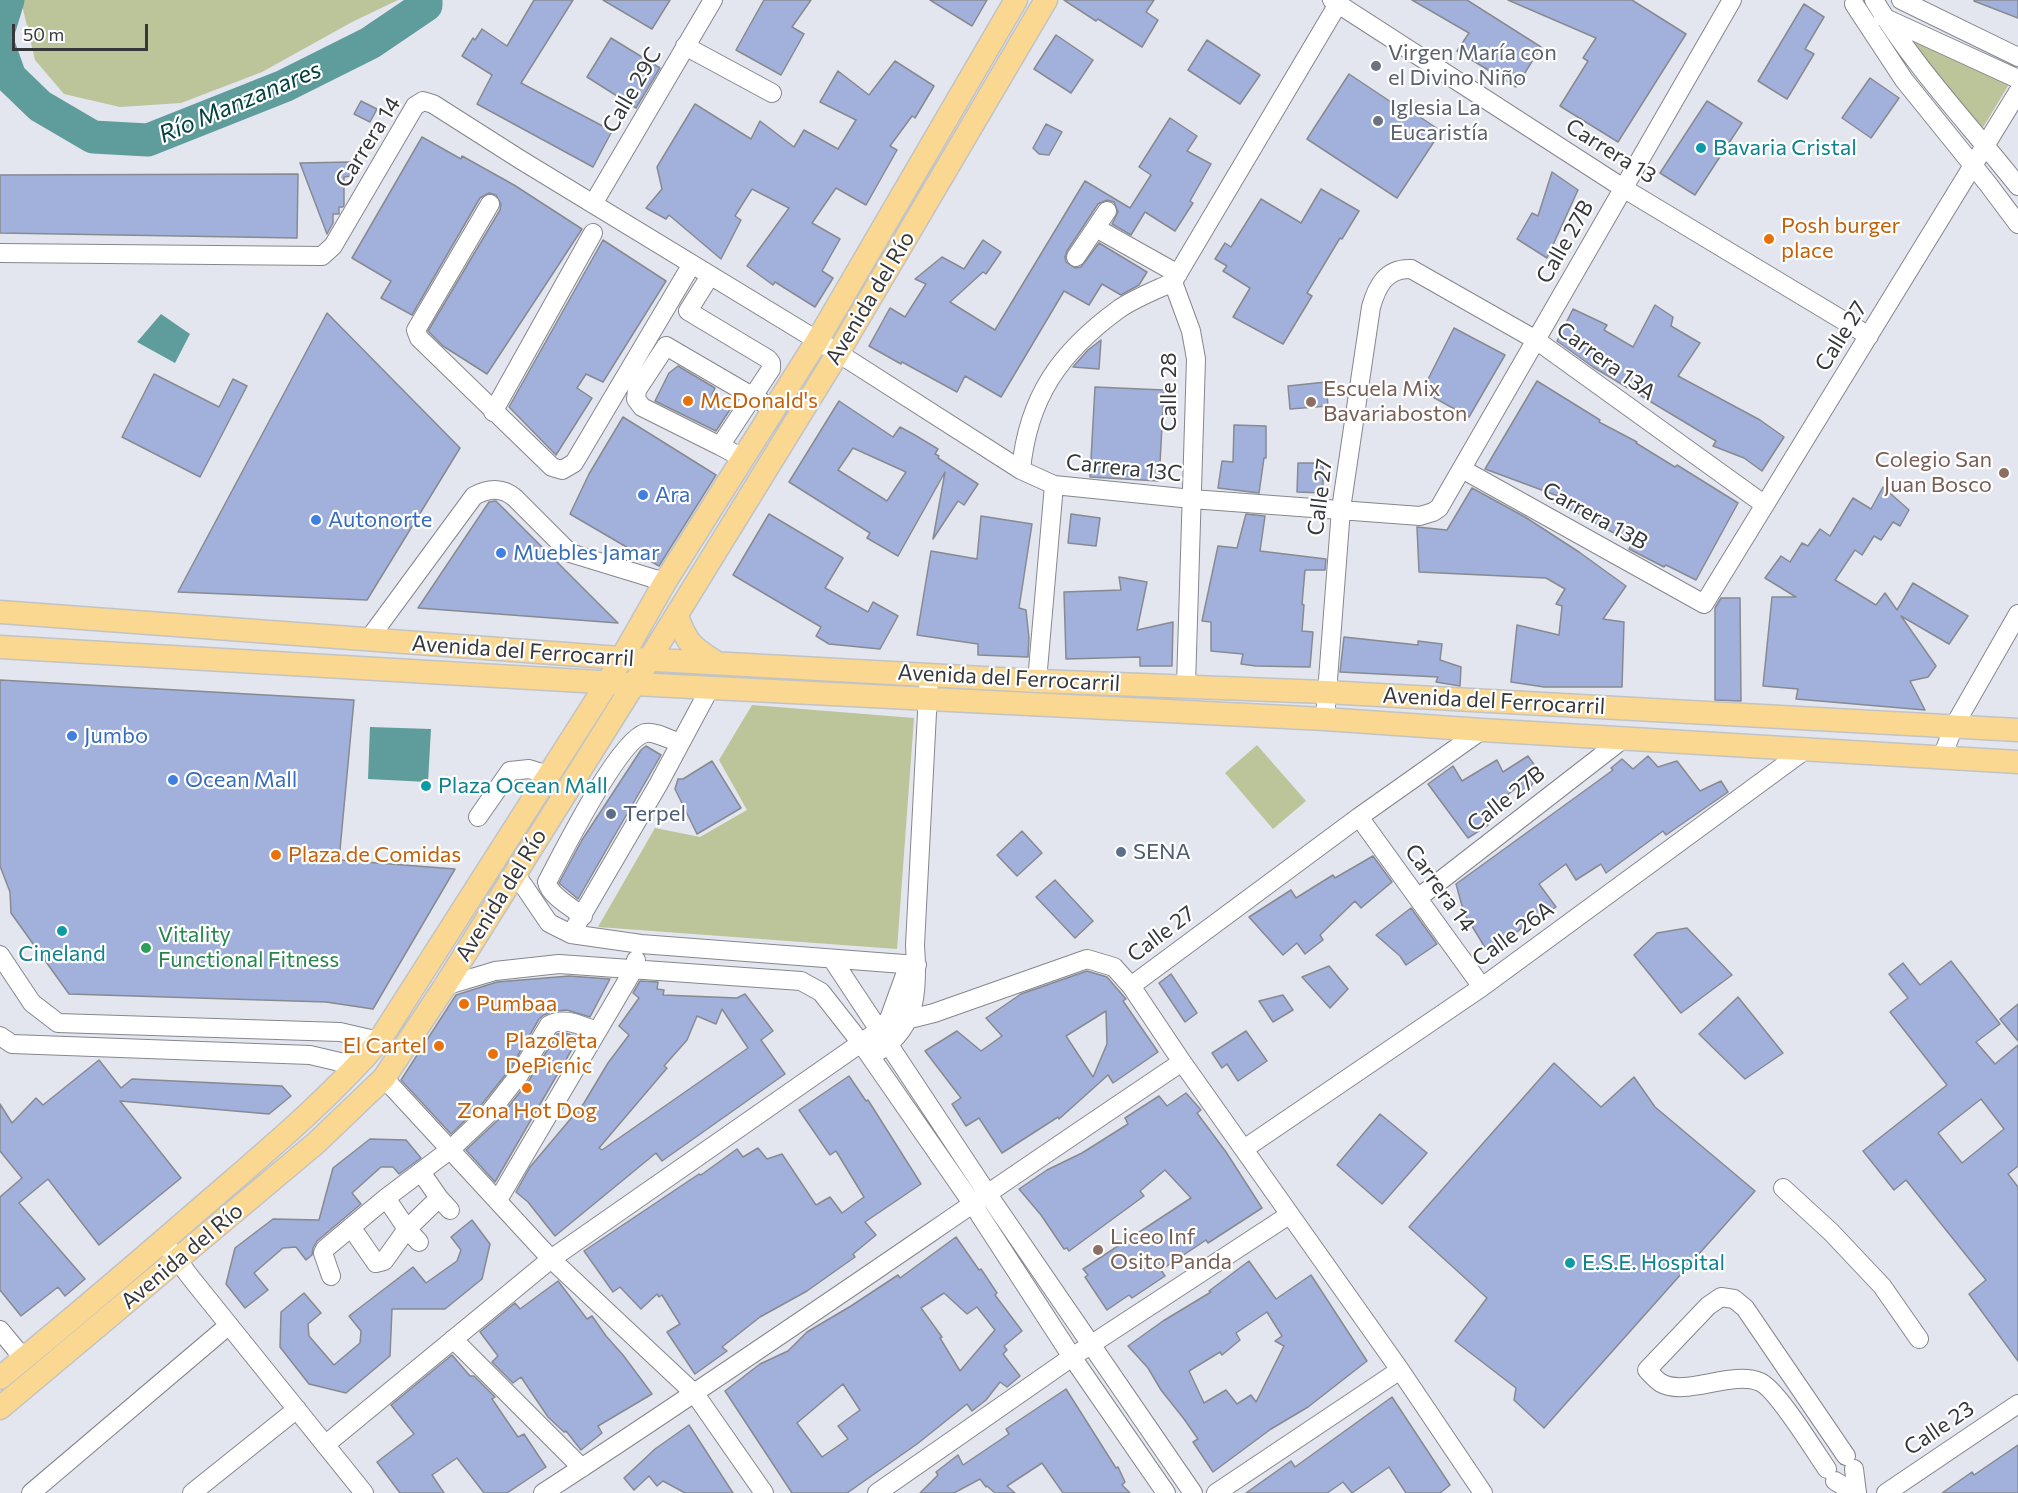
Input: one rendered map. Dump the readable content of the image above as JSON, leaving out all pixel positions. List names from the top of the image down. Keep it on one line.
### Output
{"streets":{"main road":["Avenida del Río","Avenida del Ferrocarril"],"street":["Calle 29C","Carrera 14","Carrera 13","Calle 27B","Calle 27","Carrera 13A","Calle 28","Carrera 13C","Carrera 13B","Calle 26A","Calle 23"]},"crossings":[["Calle 29C","Carrera 14"],["Carrera 14","Calle 27B"],["Carrera 14","Avenida del Río"],["Carrera 14","Calle 27"],["Carrera 14","Carrera 13C"],["Carrera 14","Calle 26A"],["Carrera 13","Calle 27B"],["Carrera 13","Calle 27"],["Calle 27B","Carrera 13A"],["Calle 27B","Carrera 13C"],["Calle 27B","Carrera 13B"],["Calle 27B","Avenida del Ferrocarril"],["Avenida del Río","Carrera 13C"],["Avenida del Río","Avenida del Ferrocarril"],["Calle 27","Carrera 13A"],["Calle 27","Carrera 13C"],["Calle 27","Carrera 13B"],["Calle 27","Avenida del Ferrocarril"],["Calle 28","Carrera 13C"],["Calle 28","Avenida del Ferrocarril"],["Avenida del Ferrocarril","Calle 26A"]],"water":["Río Manzanares"],"places":["Virgen María con el Divino Niño","Iglesia La Eucaristía","Bavaria Cristal","Posh burger place","McDonald's","Escuela Mix Bavariaboston","Colegio San Juan Bosco","Ara","Autonorte","Muebles Jamar","Jumbo","Ocean Mall","Plaza Ocean Mall","Terpel","SENA","Plaza de Comidas","Cineland","Vitality Functional Fitness","Pumbaa","El Cartel","Plazoleta DePicnic","Zona Hot Dog","Liceo Inf Osito Panda","E.S.E. Hospital"],"scale_bar":"50 m"}
